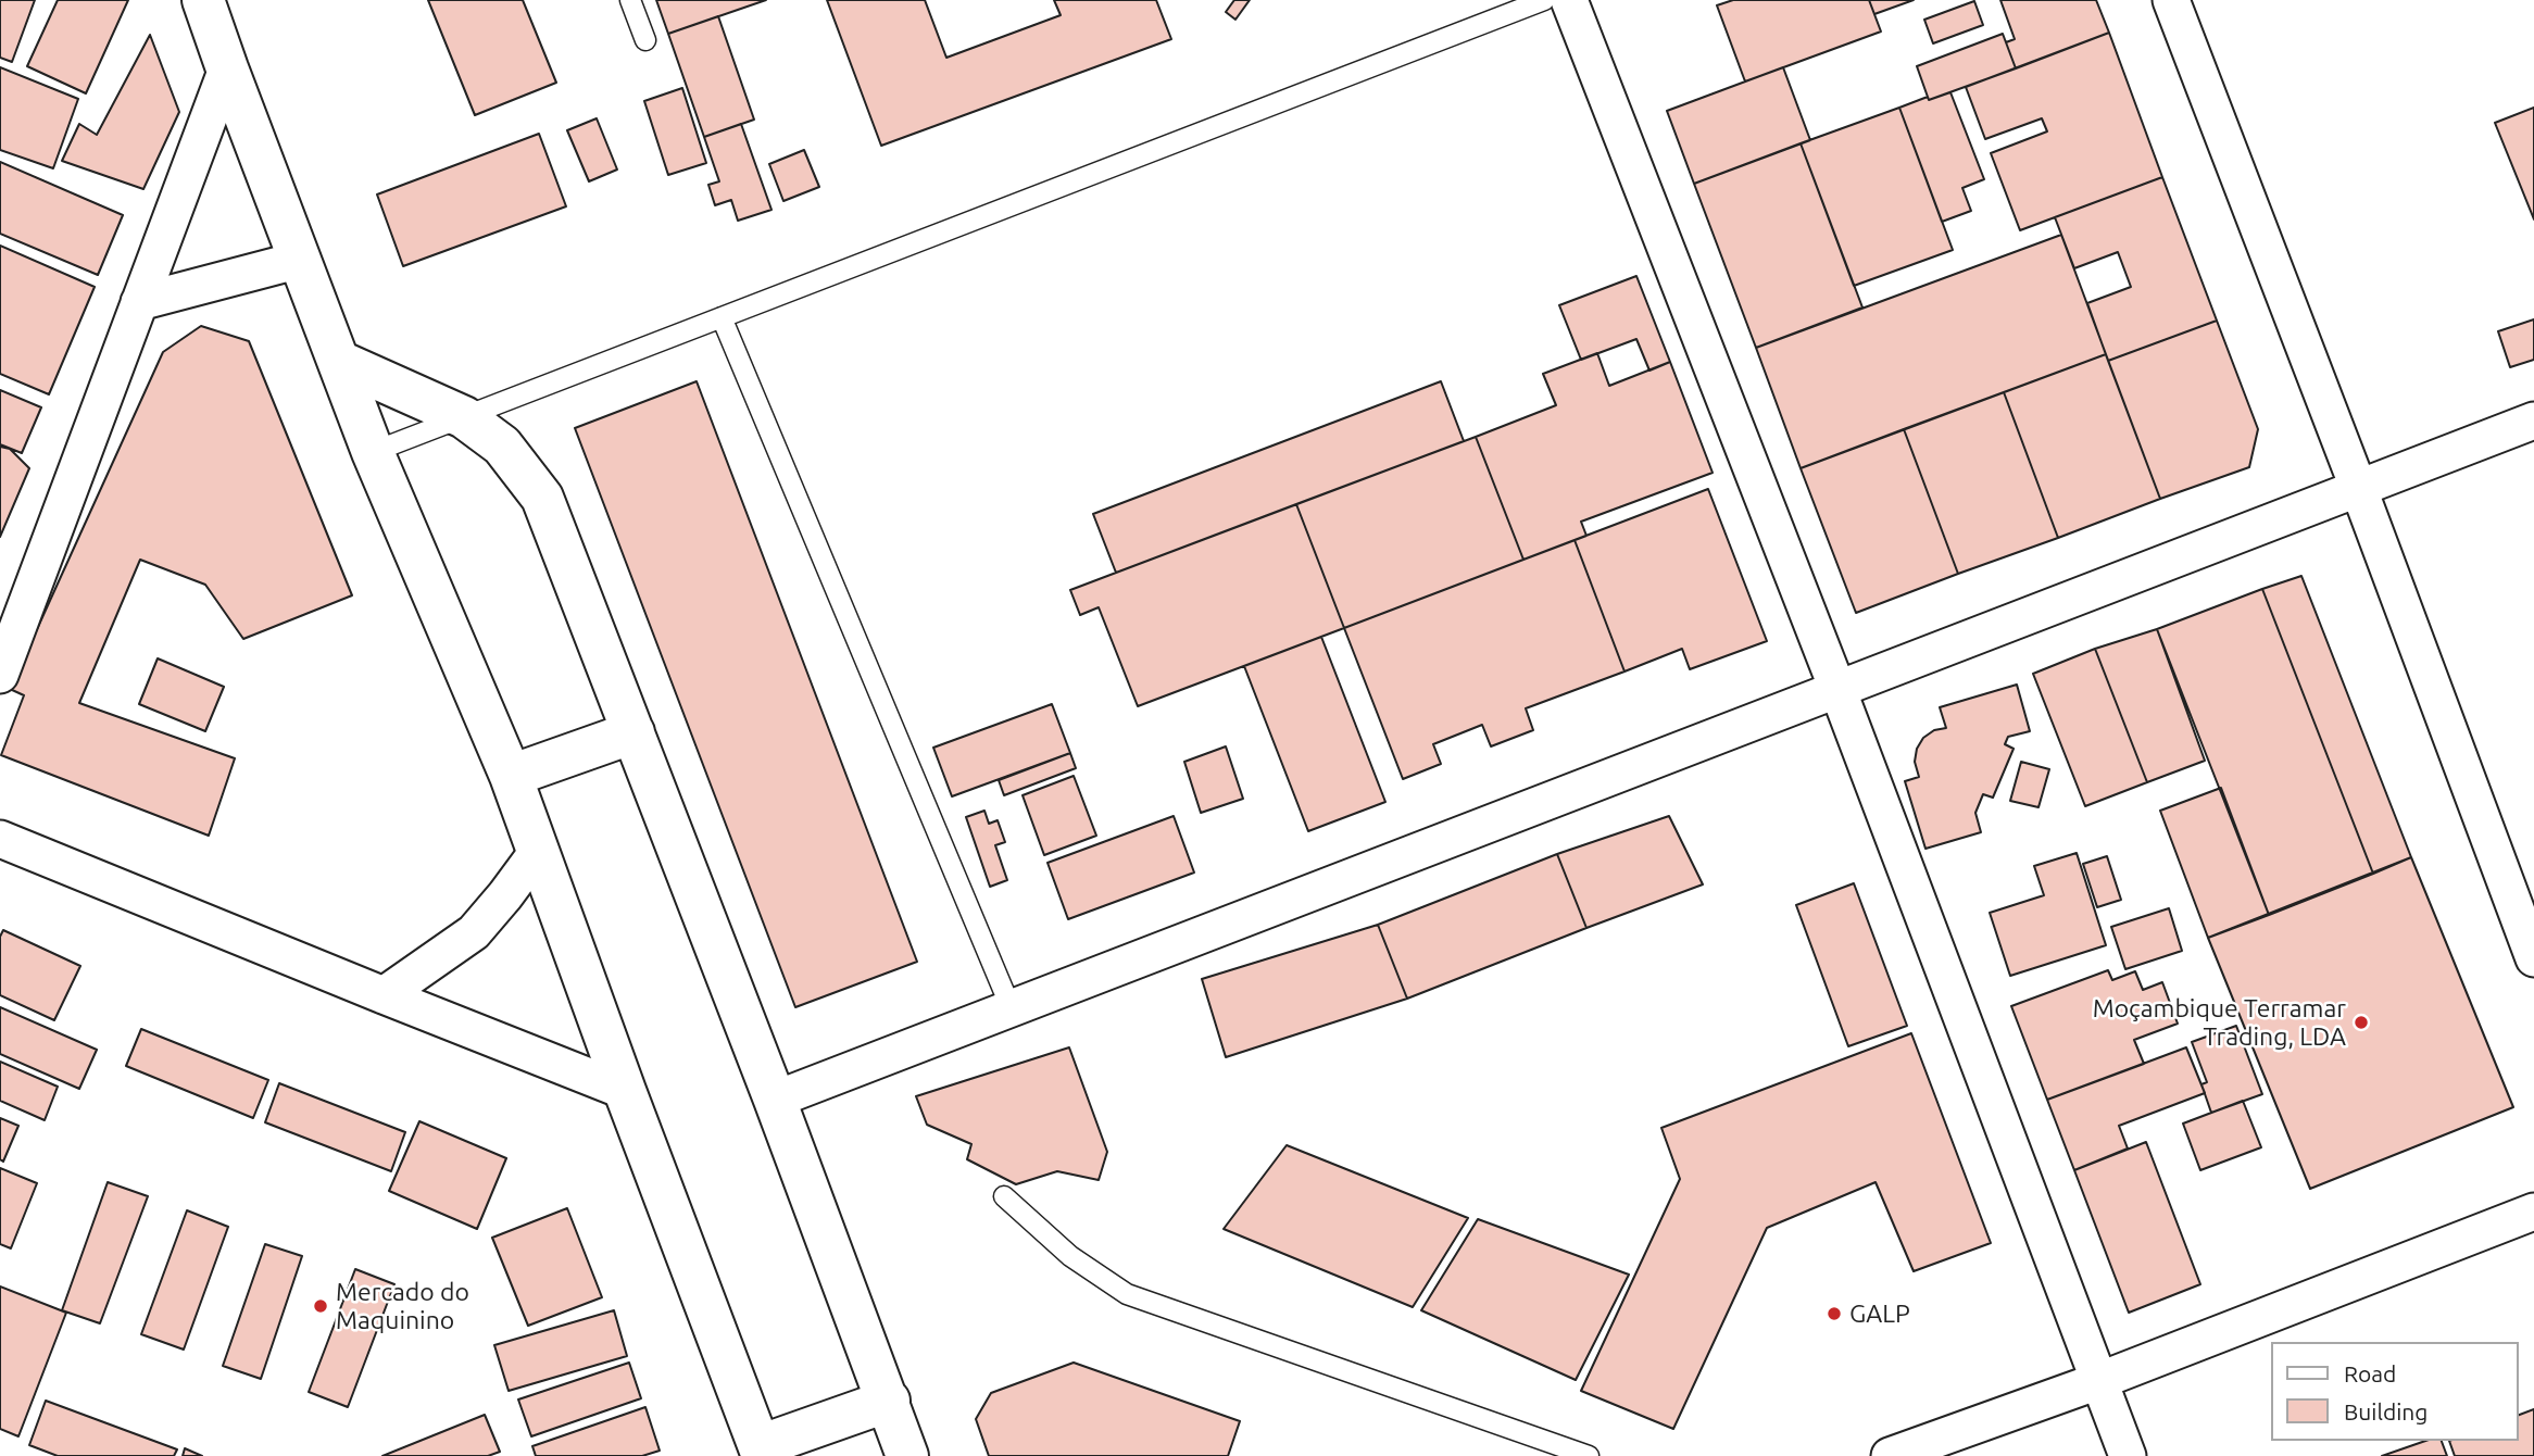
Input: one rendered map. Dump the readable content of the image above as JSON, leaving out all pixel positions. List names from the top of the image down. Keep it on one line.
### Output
{"places":["Moçambique Terramar Trading, LDA","Mercado do Maquinino","GALP"],"legend":["Road","Building"]}
